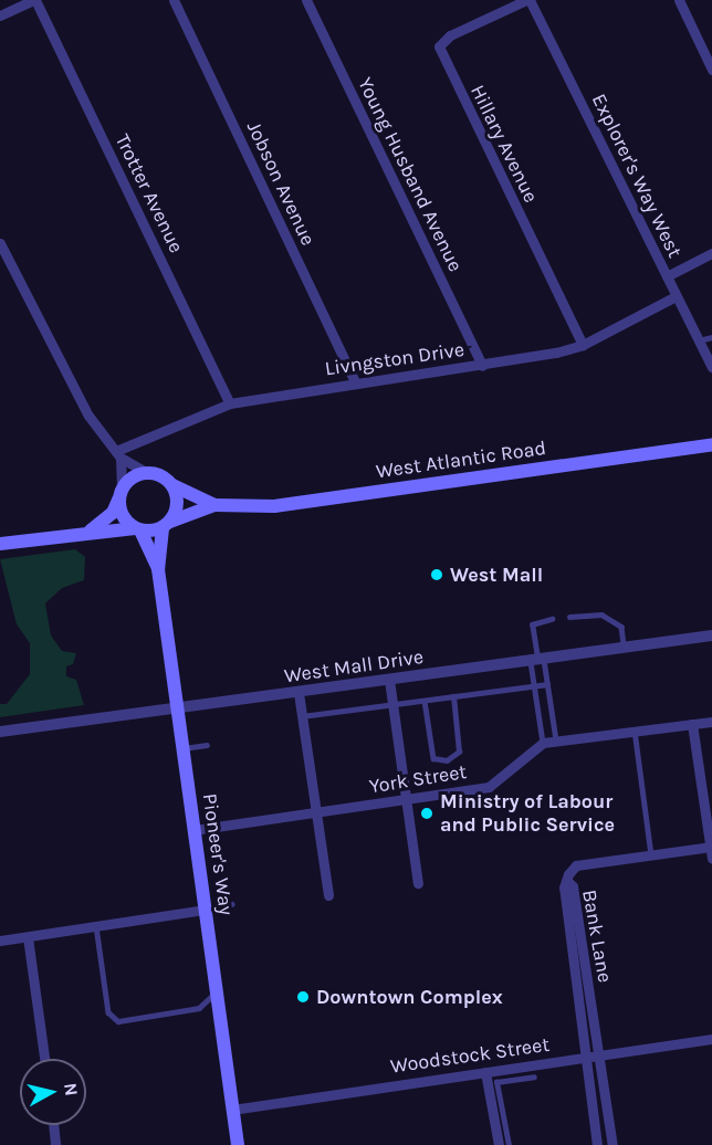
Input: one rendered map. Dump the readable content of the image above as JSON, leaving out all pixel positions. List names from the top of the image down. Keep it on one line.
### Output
{"streets":{"main road":["West Atlantic Road","Pioneer's Way"],"street":["Hillary Avenue","Young Husband Avenue","Explorer's Way West","Jobson Avenue","Trotter Avenue","Livngston Drive","West Mall Drive","York Street","Bank Lane","Woodstock Street"]},"crossings":[["Hillary Avenue","Explorer's Way West"],["Hillary Avenue","Livngston Drive"],["Young Husband Avenue","Livngston Drive"],["Explorer's Way West","Livngston Drive"],["Jobson Avenue","Livngston Drive"],["Trotter Avenue","Livngston Drive"],["West Atlantic Road","Pioneer's Way"],["West Mall Drive","Pioneer's Way"],["York Street","Pioneer's Way"],["Pioneer's Way","Woodstock Street"],["Bank Lane","Woodstock Street"]],"places":["West Mall","Ministry of Labour and Public Service","Downtown Complex"],"north":"right"}
